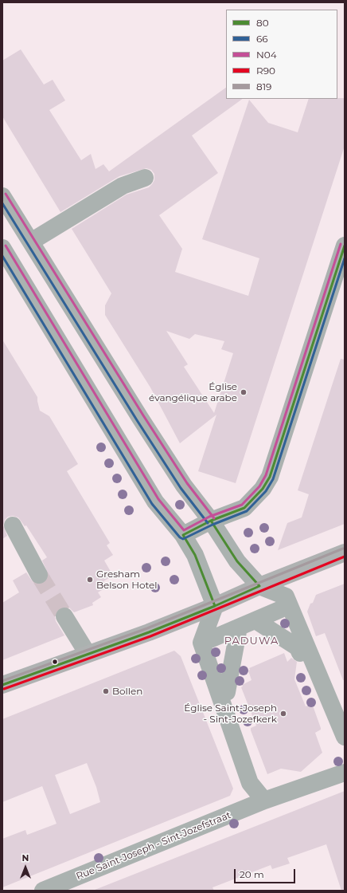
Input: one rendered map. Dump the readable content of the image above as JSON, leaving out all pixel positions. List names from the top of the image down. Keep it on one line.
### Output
{"streets":{"street":["Rue Saint-Joseph - Sint-Jozefstraat"]},"districts":["PADUWA"],"places":["Église évangélique arabe","Gresham Belson Hotel","Bollen","Église Saint-Joseph - Sint-Jozefkerk"],"lines":["transit line N04","transit line 66","transit line 80","transit line 819","transit line R90"],"legend":["80","66","N04","R90","819"],"scale_bar":"20 m","north":"top"}
